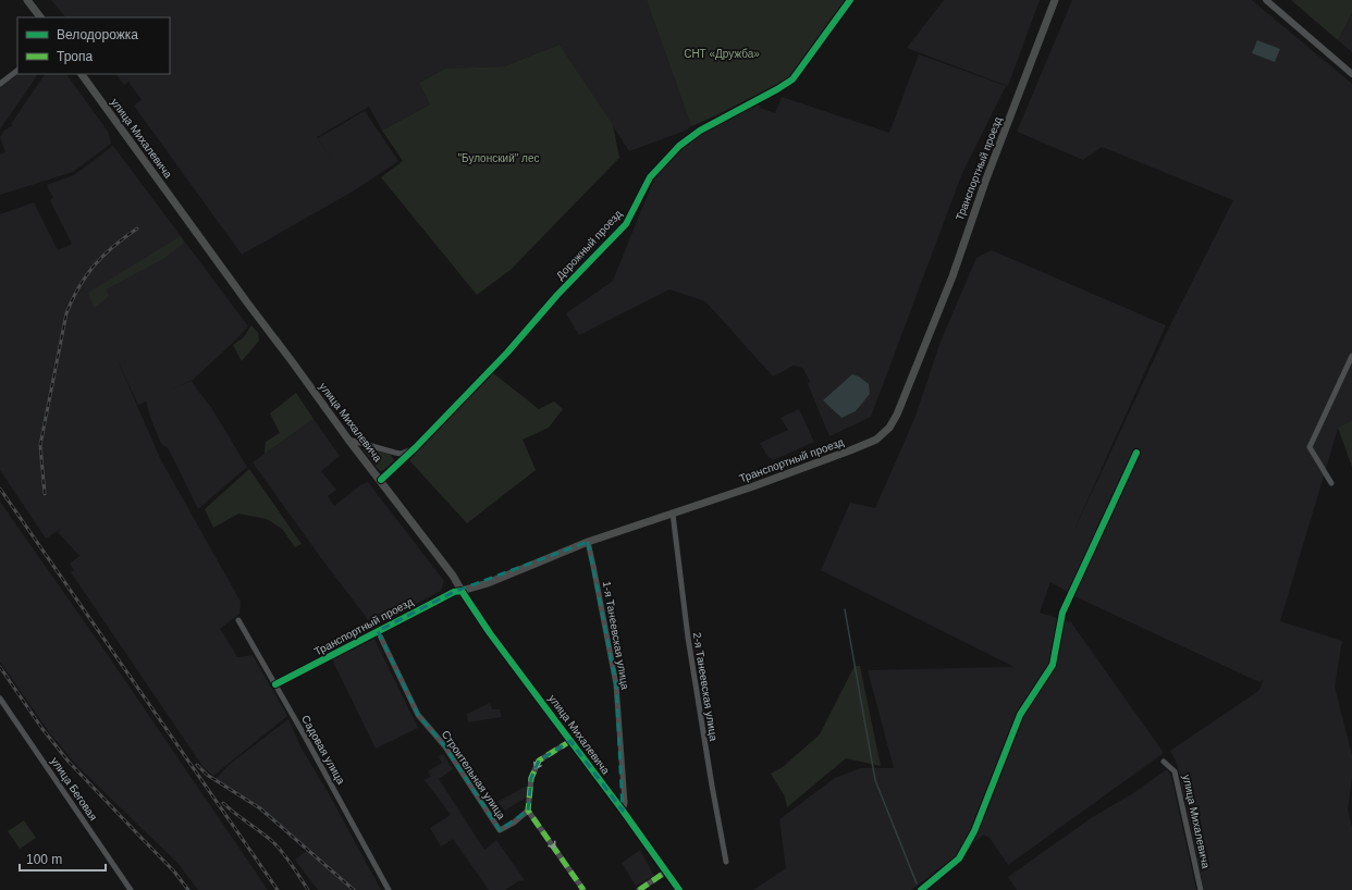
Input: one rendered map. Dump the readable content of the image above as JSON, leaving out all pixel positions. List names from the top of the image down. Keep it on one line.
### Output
{"streets":{"main road":["улица Михалевича","Транспортный проезд"],"street":["Дорожный проезд","1-я Танеевская улица","2-я Танеевская улица","Садовая улица","Строительная улица","улица Беговая"]},"crossings":[["улица Михалевича","Транспортный проезд"],["улица Михалевича","Дорожный проезд"],["улица Михалевича","1-я Танеевская улица"],["Транспортный проезд","1-я Танеевская улица"],["Транспортный проезд","2-я Танеевская улица"],["Транспортный проезд","Садовая улица"],["Транспортный проезд","Строительная улица"]],"parks":["СНТ «Дружба»","\"Булонский\" лес"],"legend":["Велодорожка","Тропа"],"scale_bar":"100 m"}
